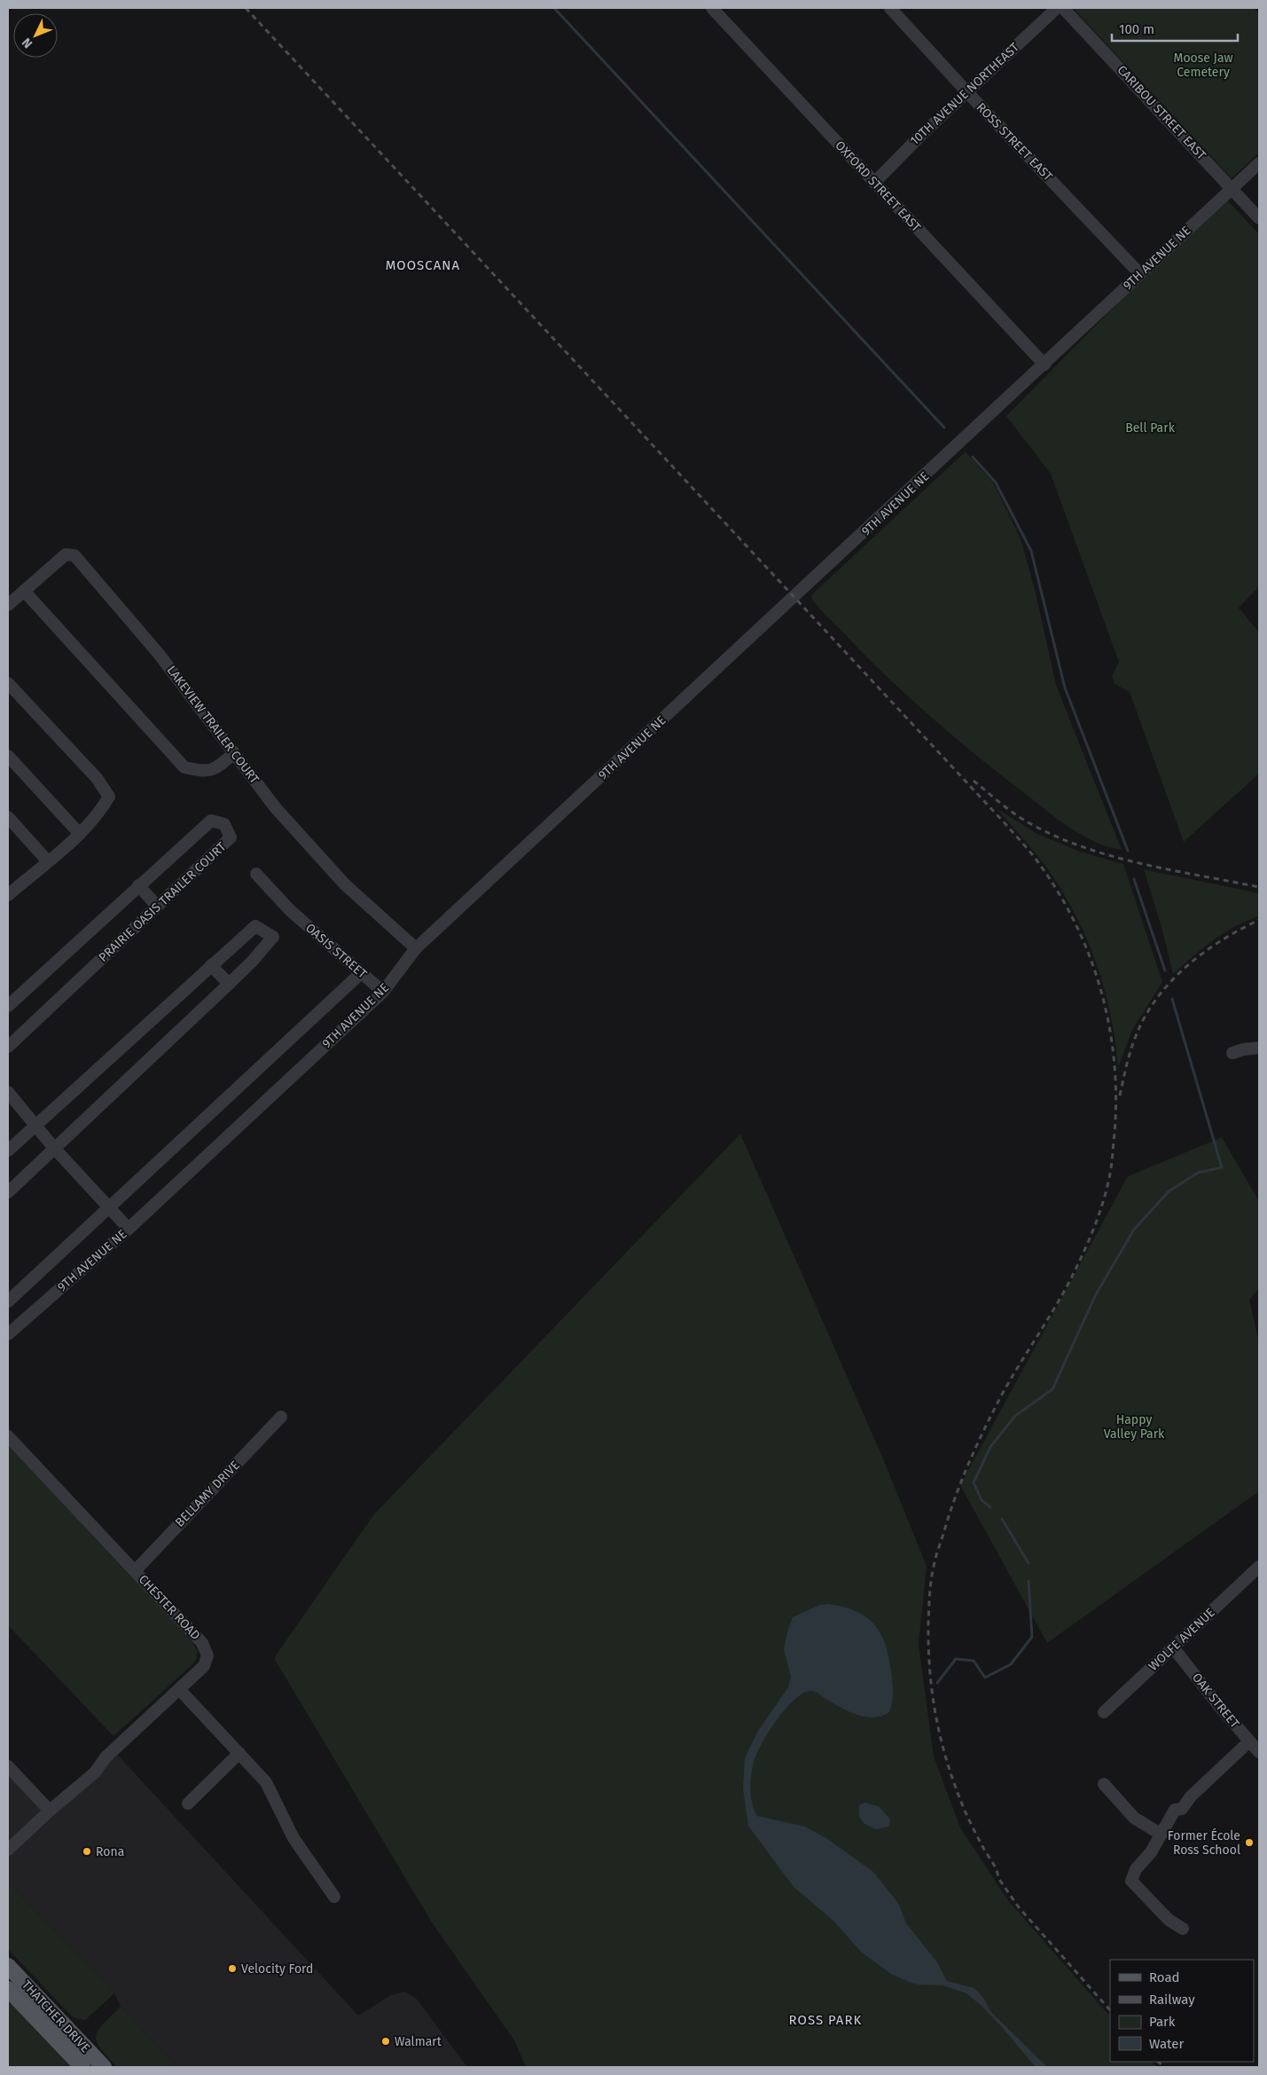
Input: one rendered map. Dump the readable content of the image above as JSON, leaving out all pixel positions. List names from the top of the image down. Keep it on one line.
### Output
{"streets":{"main road":["THATCHER DRIVE"],"street":["10TH AVENUE NORTHEAST","CARIBOU STREET EAST","ROSS STREET EAST","OXFORD STREET EAST","9TH AVENUE NE","LAKEVIEW TRAILER COURT","PRAIRIE OASIS TRAILER COURT","OASIS STREET","BELLAMY DRIVE","CHESTER ROAD","WOLFE AVENUE","OAK STREET"]},"crossings":[["10TH AVENUE NORTHEAST","ROSS STREET EAST"],["10TH AVENUE NORTHEAST","OXFORD STREET EAST"],["CARIBOU STREET EAST","9TH AVENUE NE"],["ROSS STREET EAST","9TH AVENUE NE"],["OXFORD STREET EAST","9TH AVENUE NE"],["9TH AVENUE NE","LAKEVIEW TRAILER COURT"],["9TH AVENUE NE","OASIS STREET"],["BELLAMY DRIVE","CHESTER ROAD"],["WOLFE AVENUE","OAK STREET"]],"districts":["MOOSCANA","ROSS PARK"],"parks":["Moose Jaw Cemetery","Bell Park","Happy Valley Park"],"places":["Former École Ross School","Rona","Velocity Ford","Walmart"],"legend":["Road","Railway","Park","Water"],"scale_bar":"100 m","north":"bottom left"}
